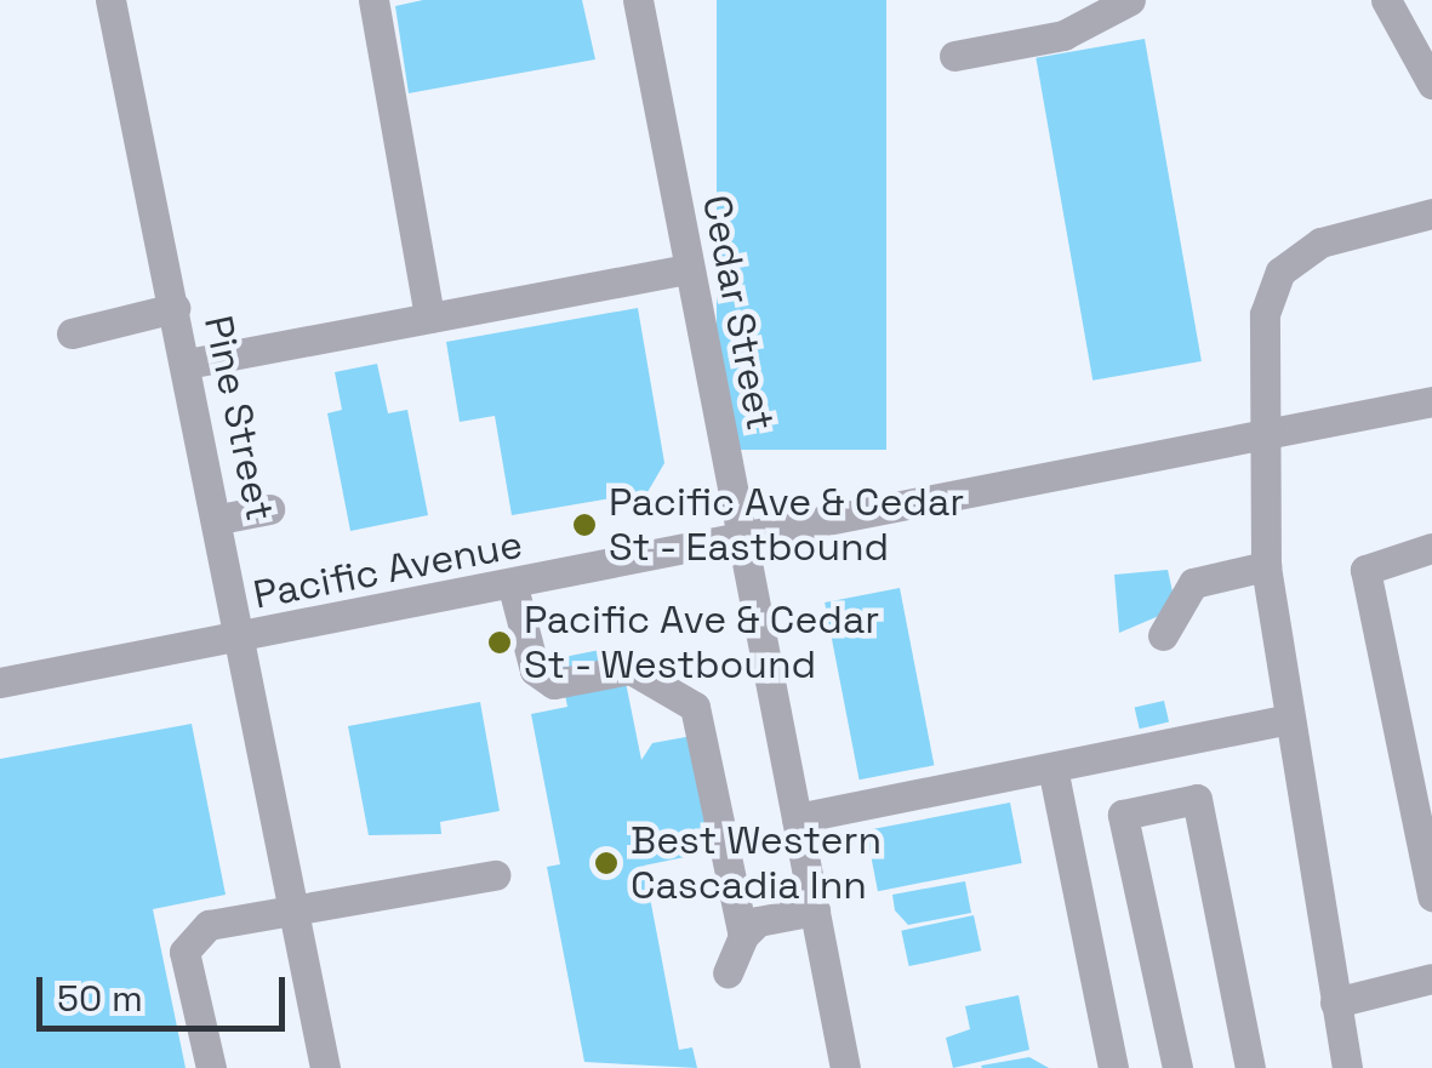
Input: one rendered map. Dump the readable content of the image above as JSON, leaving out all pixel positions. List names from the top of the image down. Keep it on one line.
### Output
{"streets":{"street":["Cedar Street","Pine Street","Pacific Avenue"]},"crossings":[["Cedar Street","Pacific Avenue"],["Pine Street","Pacific Avenue"]],"places":["Pacific Ave & Cedar St - Eastbound","Pacific Ave & Cedar St - Westbound","Best Western Cascadia Inn"],"scale_bar":"50 m"}
